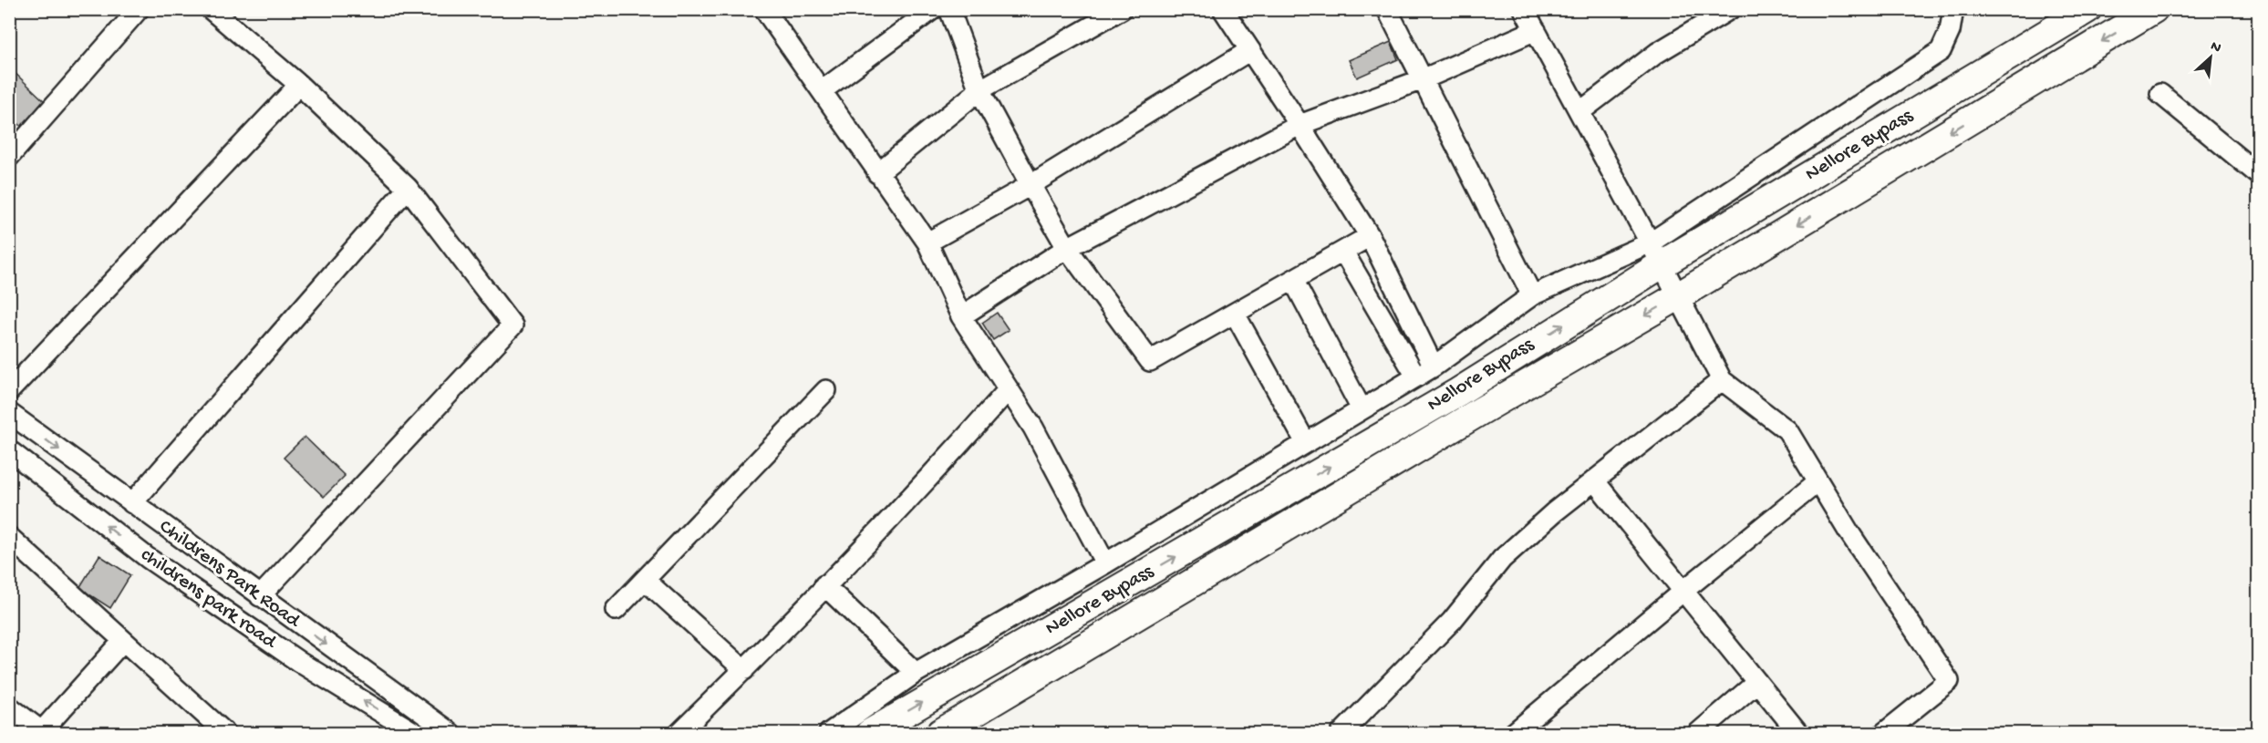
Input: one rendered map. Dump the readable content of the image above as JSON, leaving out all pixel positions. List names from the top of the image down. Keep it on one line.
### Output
{"streets":{"highway":["Nellore Bypass"],"street":["Childrens Park Road","childrens park road"]},"north":"top right"}
